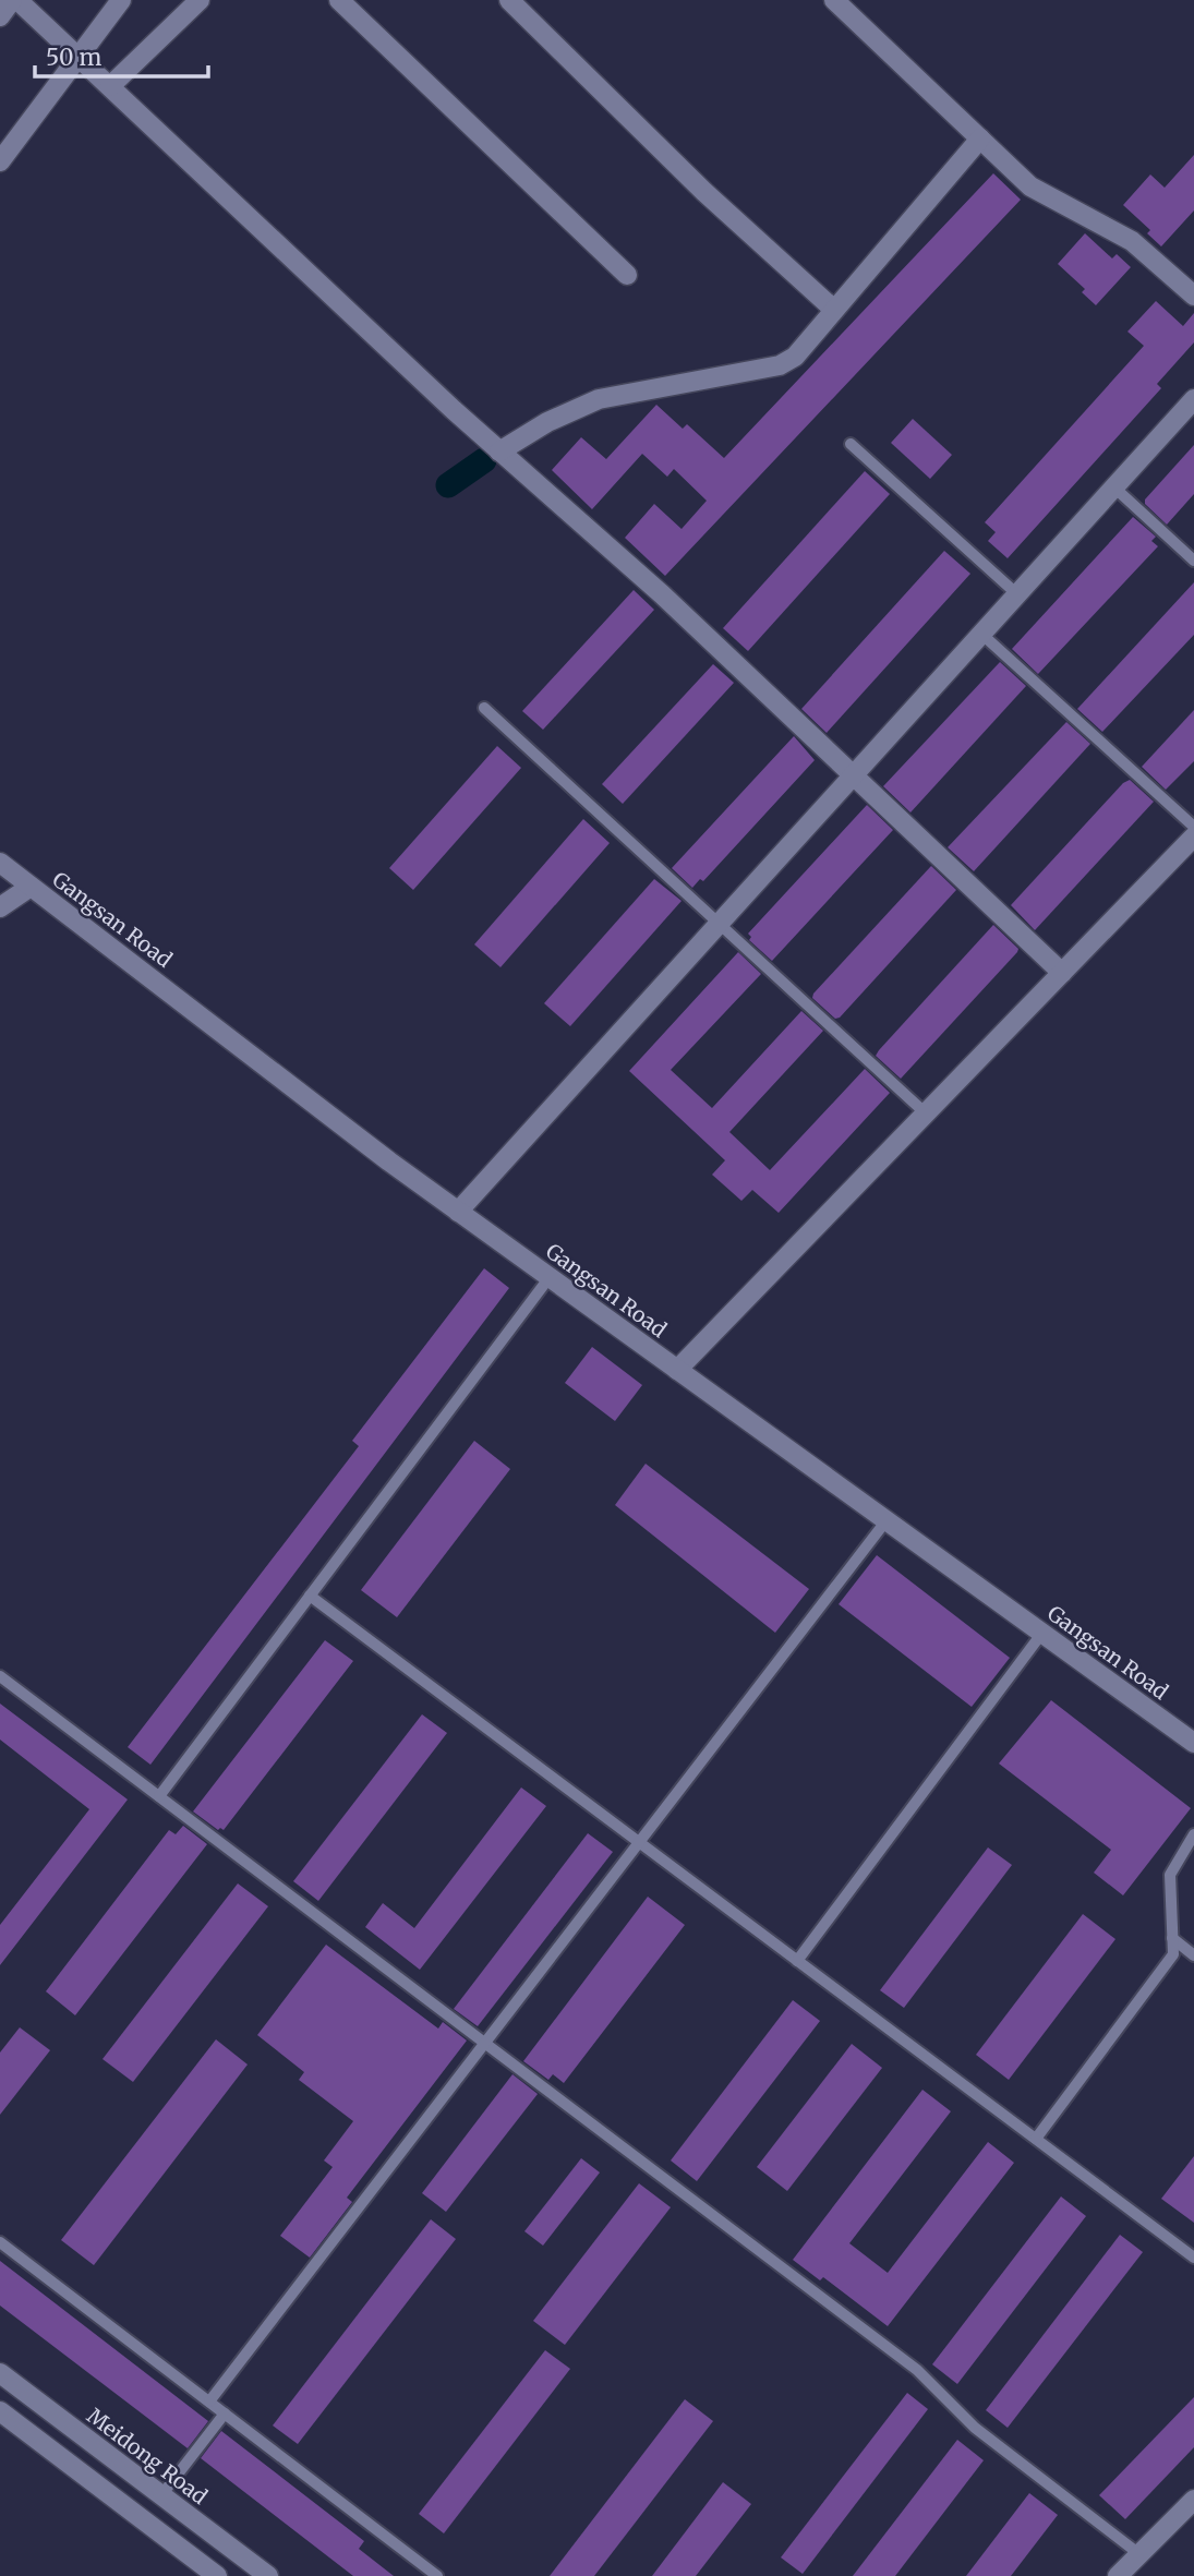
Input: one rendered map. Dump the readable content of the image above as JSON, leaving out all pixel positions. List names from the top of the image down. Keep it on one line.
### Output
{"streets":{"street":["Gangsan Road","Meidong Road"]},"scale_bar":"50 m"}
